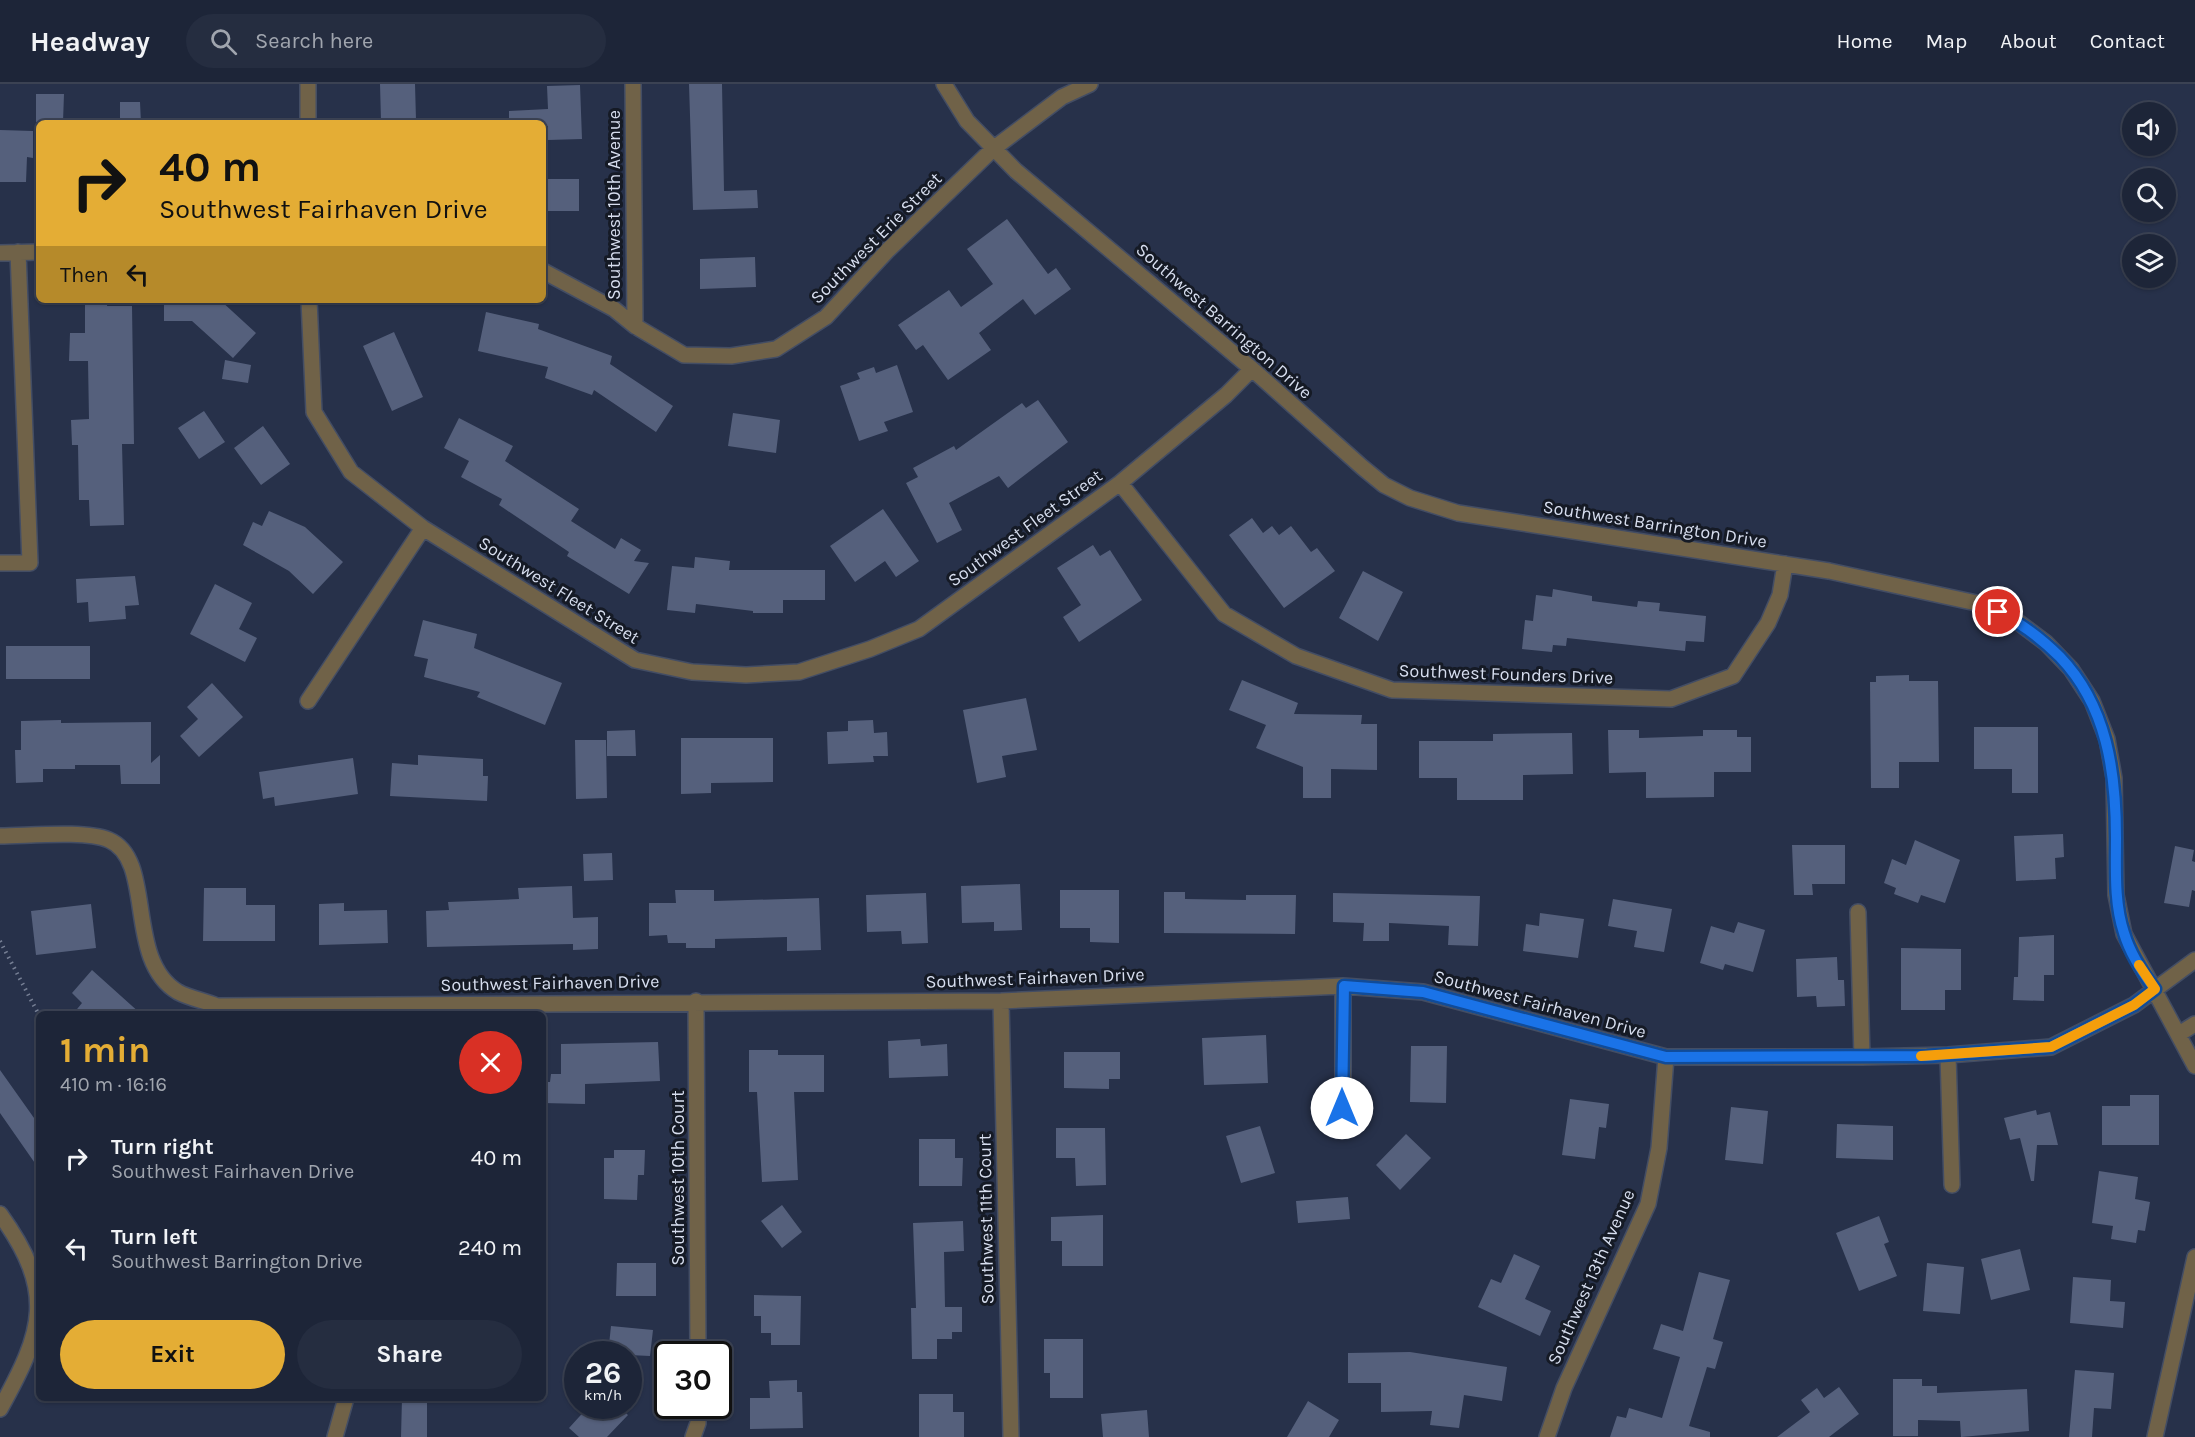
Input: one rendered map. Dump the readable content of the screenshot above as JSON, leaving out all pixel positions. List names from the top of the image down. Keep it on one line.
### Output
{"streets":{"street":["Southwest 10th Avenue","Southwest Erie Street","Southwest Barrington Drive","Southwest Fleet Street","Southwest Founders Drive","Southwest Fairhaven Drive","Southwest 10th Court","Southwest 11th Court","Southwest 13th Avenue"]},"crossings":[["Southwest 10th Avenue","Southwest Erie Street"],["Southwest Erie Street","Southwest Barrington Drive"],["Southwest Barrington Drive","Southwest Fleet Street"],["Southwest Barrington Drive","Southwest Founders Drive"],["Southwest Barrington Drive","Southwest Fairhaven Drive"],["Southwest Fleet Street","Southwest Founders Drive"],["Southwest Fairhaven Drive","Southwest 10th Court"],["Southwest Fairhaven Drive","Southwest 11th Court"],["Southwest Fairhaven Drive","Southwest 13th Avenue"]],"page":{"header":"Headway","search":"Search here","nav":["Home","Map","About","Contact"],"turn":["40 m","Southwest Fairhaven Drive"],"then":"Then","heading":["1 min","410 m · 16:16"],"list":[{"name":"Turn right","note":"Southwest Fairhaven Drive","value":"40 m"},{"name":"Turn left","note":"Southwest Barrington Drive","value":"240 m"}],"buttons":["Exit","Share"],"speed":"26 km/h","limit":"30"}}
